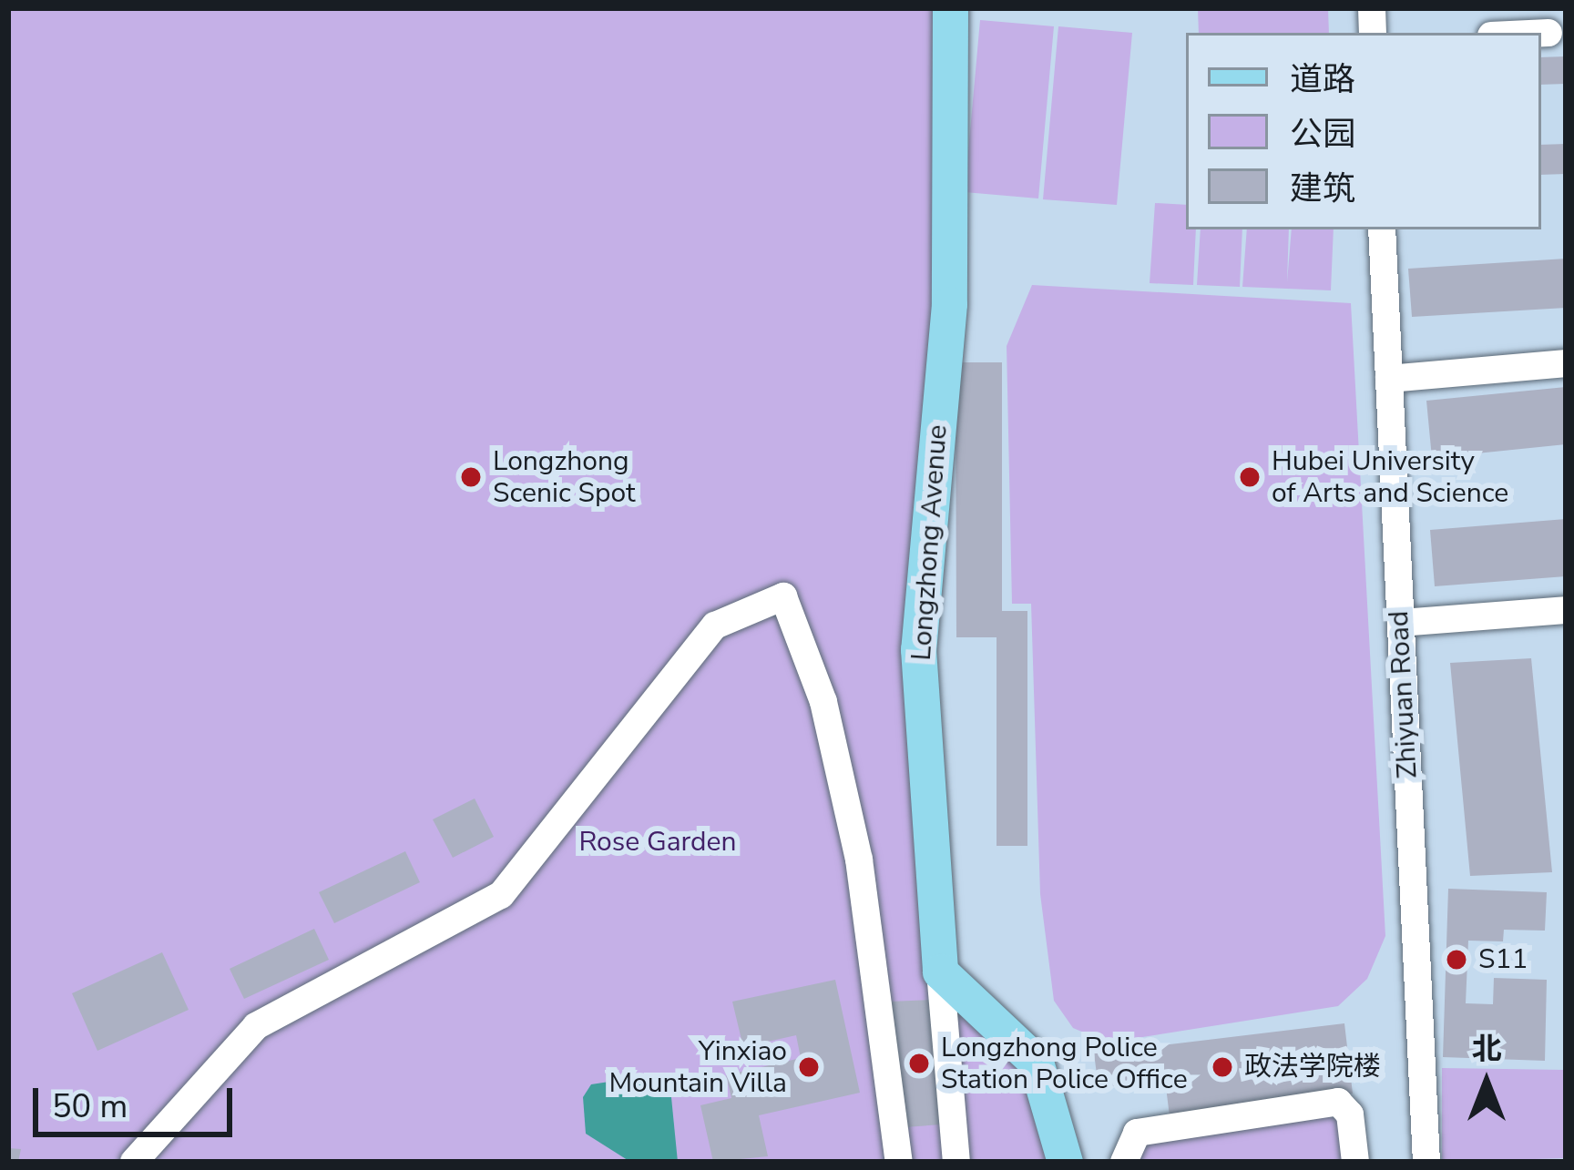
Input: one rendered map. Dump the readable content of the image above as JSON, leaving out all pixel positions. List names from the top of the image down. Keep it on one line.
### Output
{"streets":{"main road":["Longzhong Avenue"],"street":["Zhiyuan Road"]},"parks":["Rose Garden"],"places":["Longzhong Scenic Spot","Hubei University of Arts and Science","S11","Longzhong Police Station Police Office","Yinxiao Mountain Villa","政法学院楼"],"legend":["道路","公园","建筑"],"scale_bar":"50 m","north":"top"}
